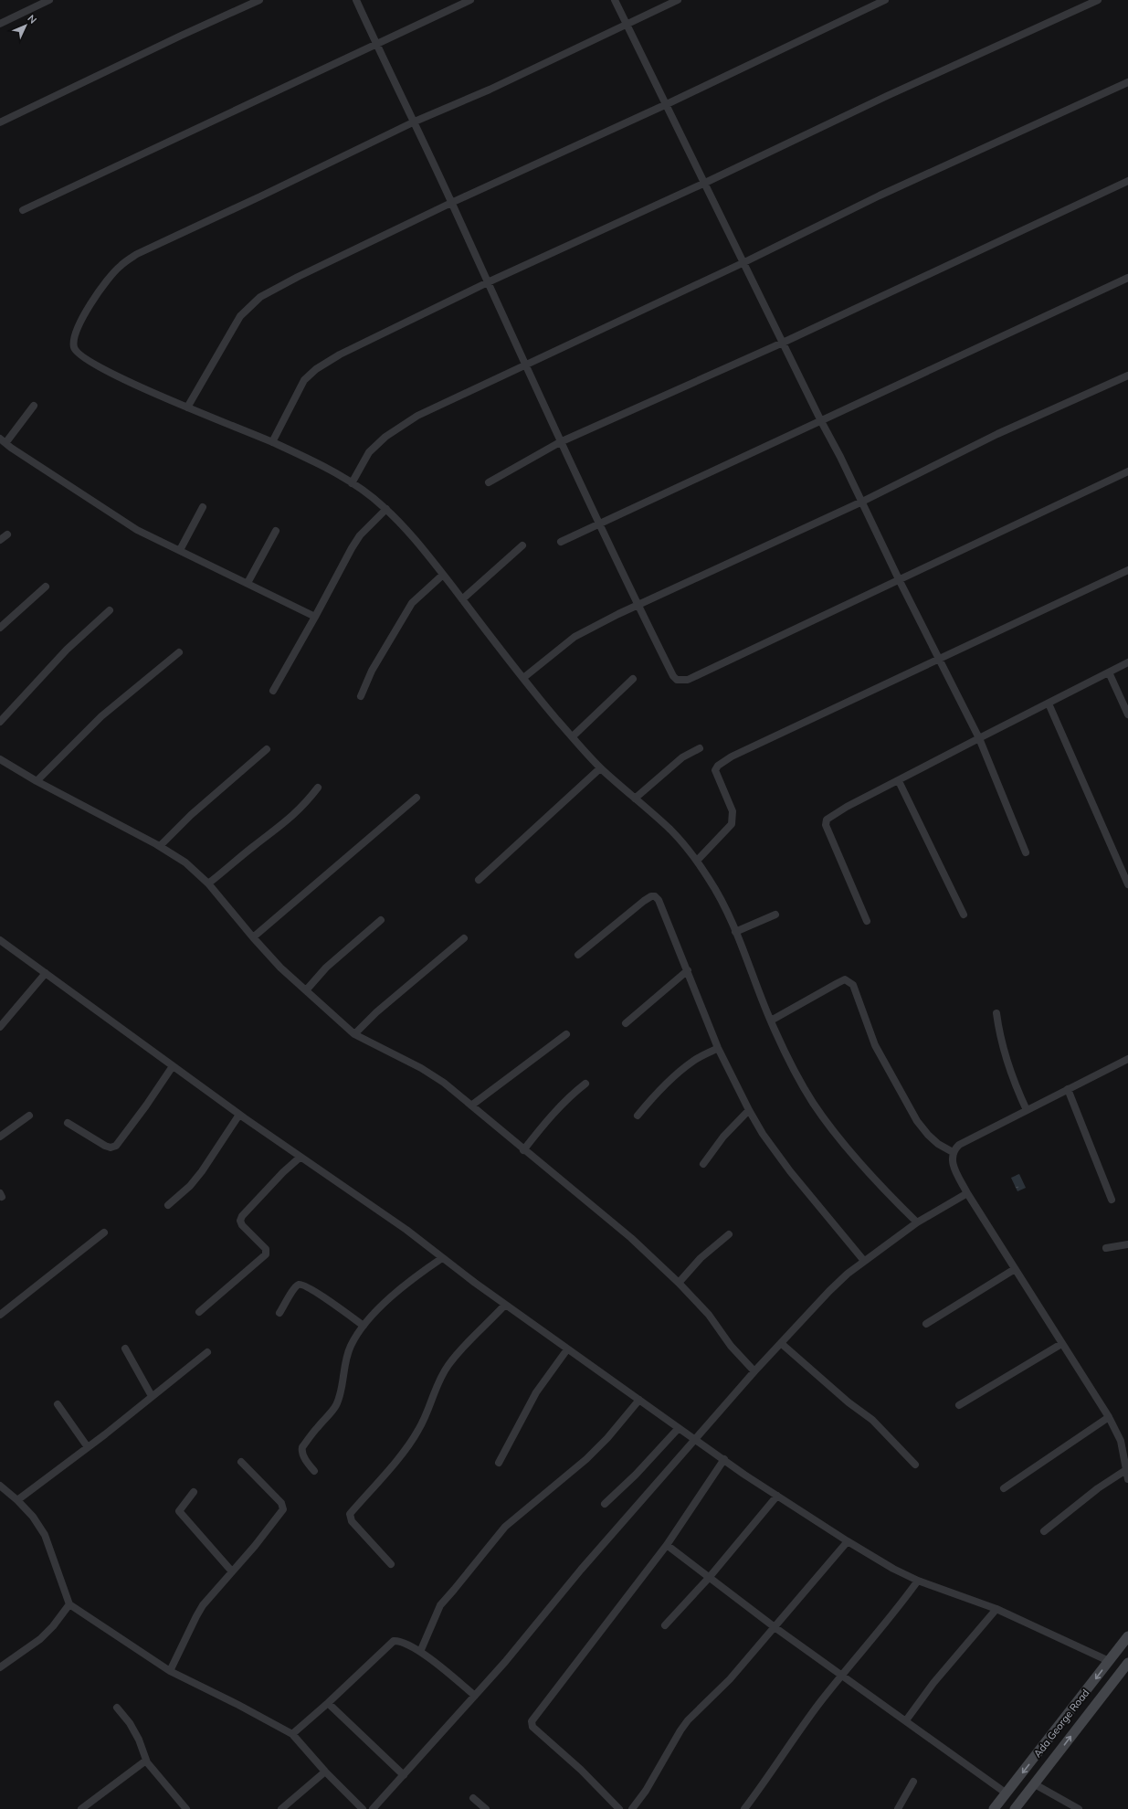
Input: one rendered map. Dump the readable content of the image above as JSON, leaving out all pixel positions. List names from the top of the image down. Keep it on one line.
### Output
{"streets":{"main road":["Ada George Road"]},"north":"top right"}
